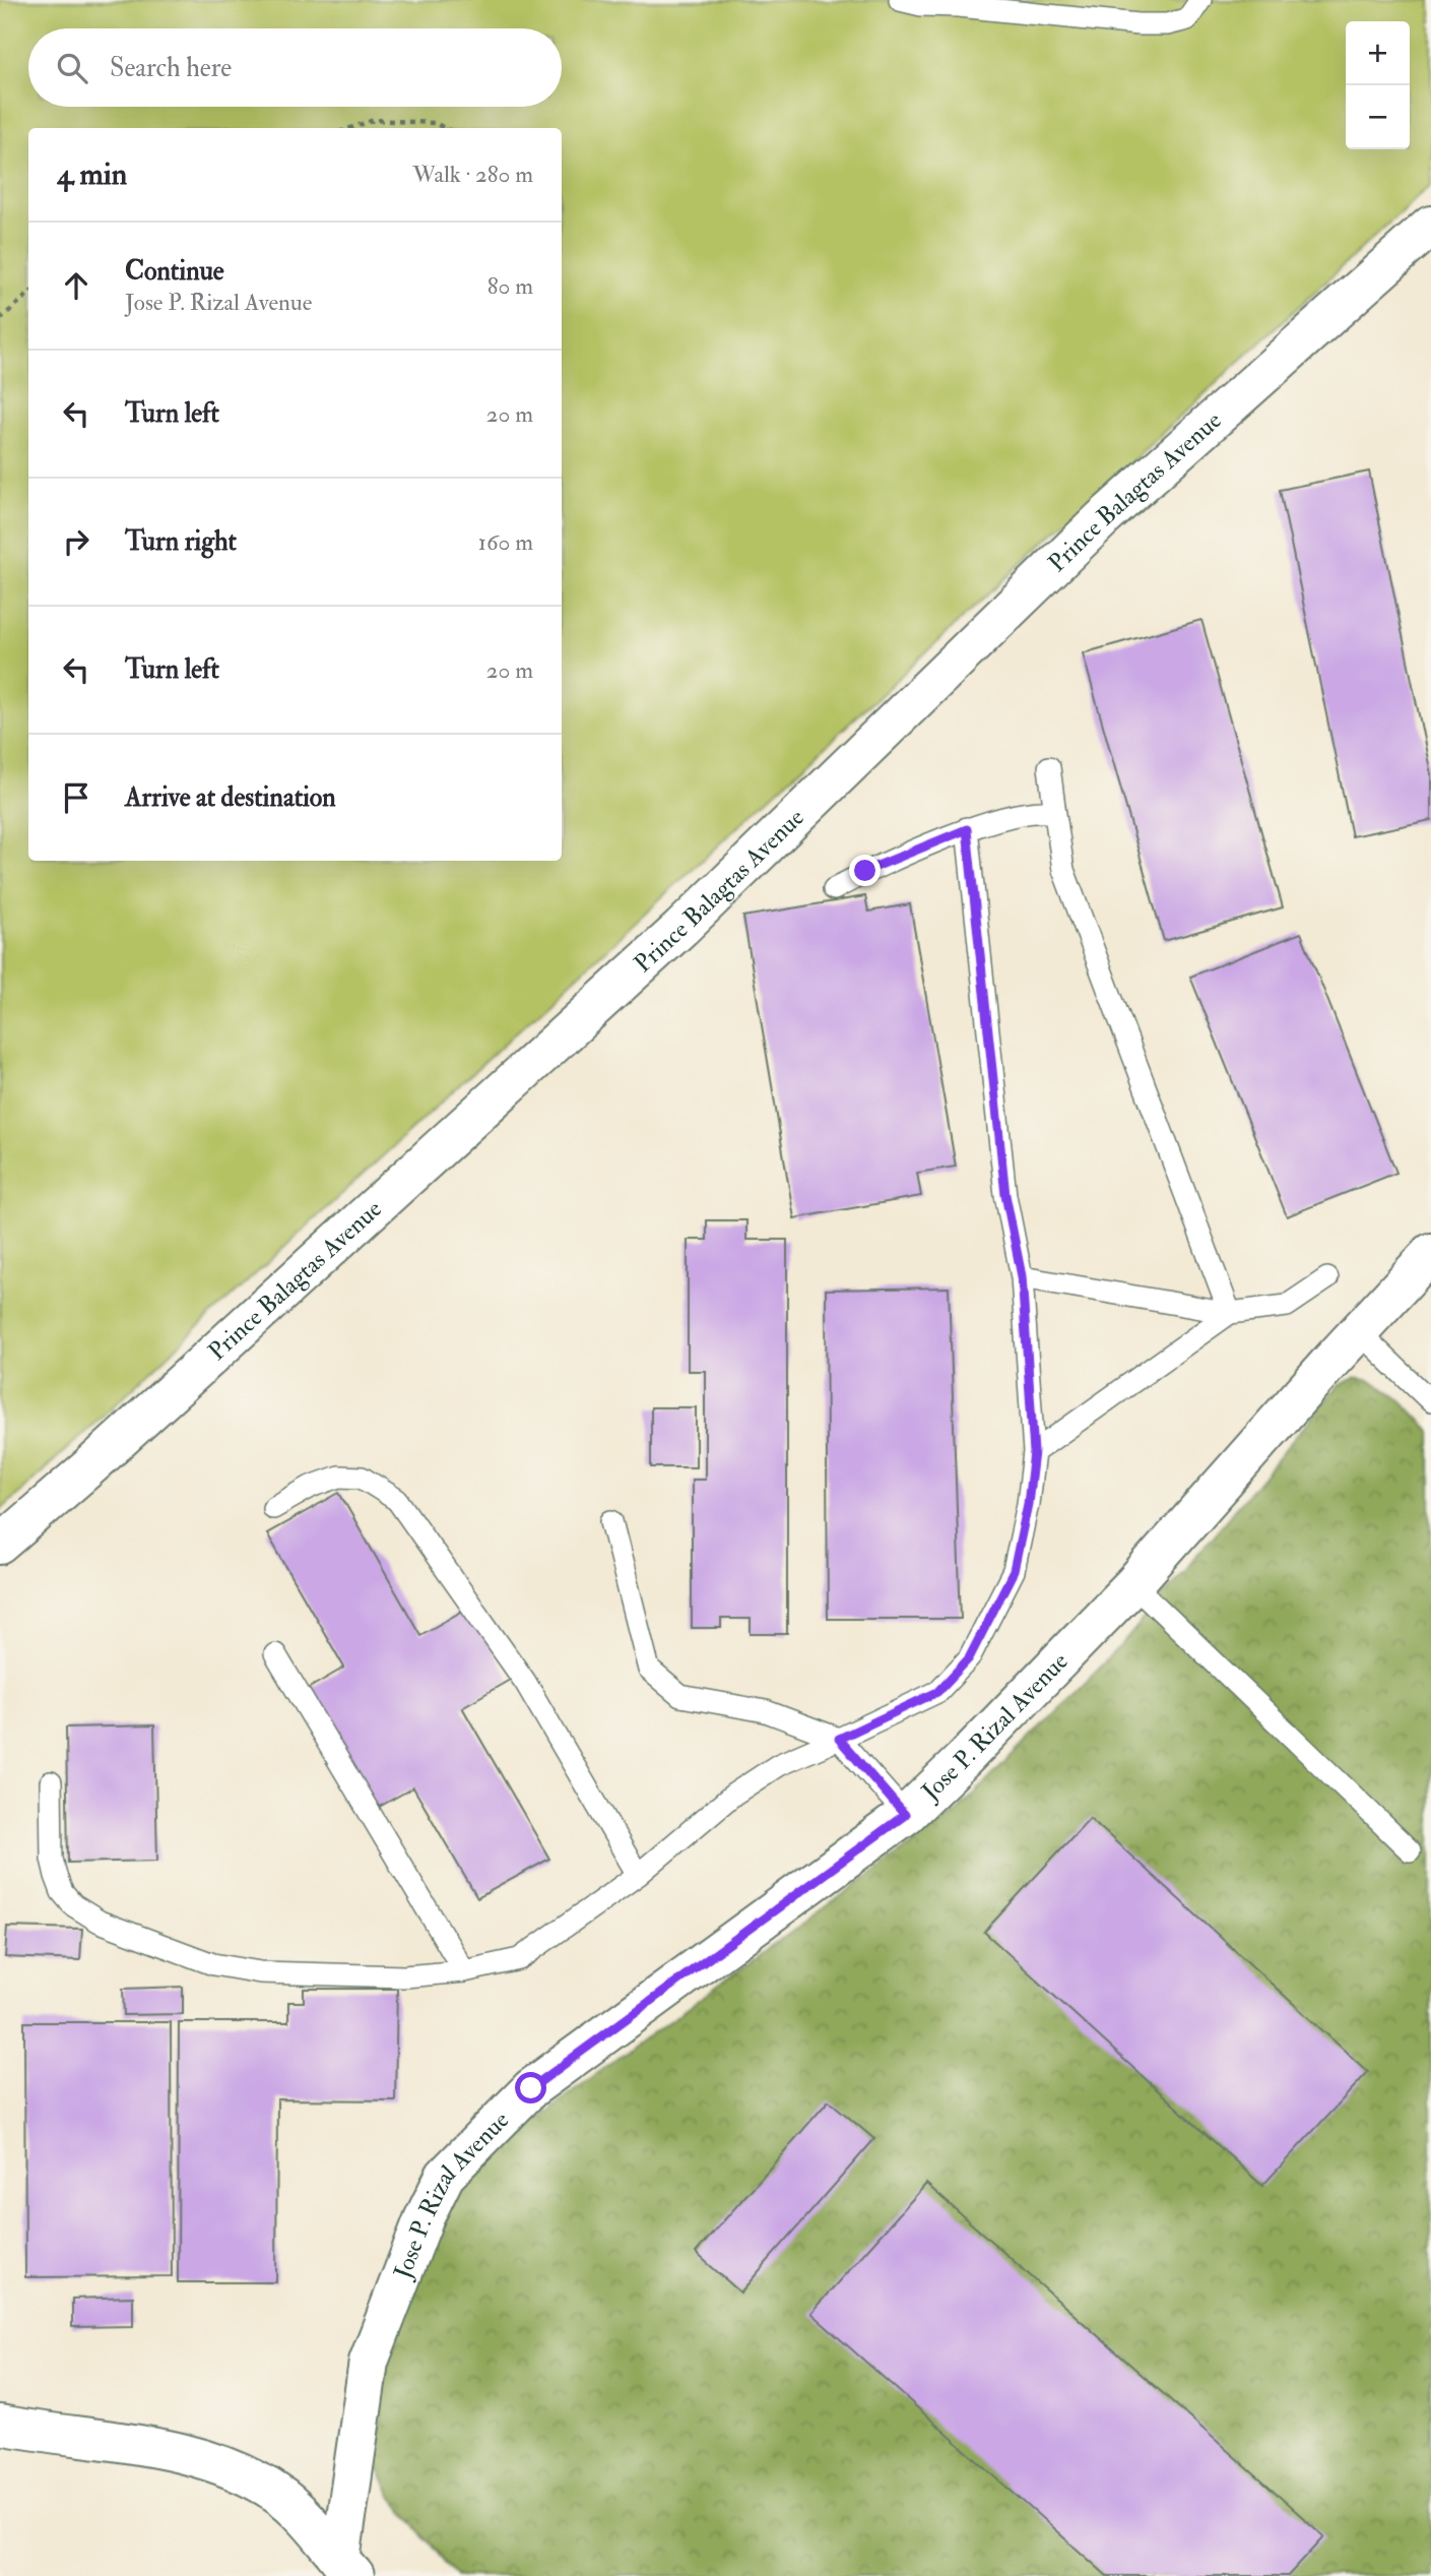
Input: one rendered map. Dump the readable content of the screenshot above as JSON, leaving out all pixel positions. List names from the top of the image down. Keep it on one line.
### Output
{"streets":{"main road":["Prince Balagtas Avenue","Jose P. Rizal Avenue"]},"page":{"map_buttons":["+","−"],"search":"Search here","heading":["4 min","Walk · 280 m"],"list":[["Continue","Jose P. Rizal Avenue","80 m"],["Turn left","20 m"],["Turn right","160 m"],["Turn left","20 m"],"Arrive at destination"]}}
